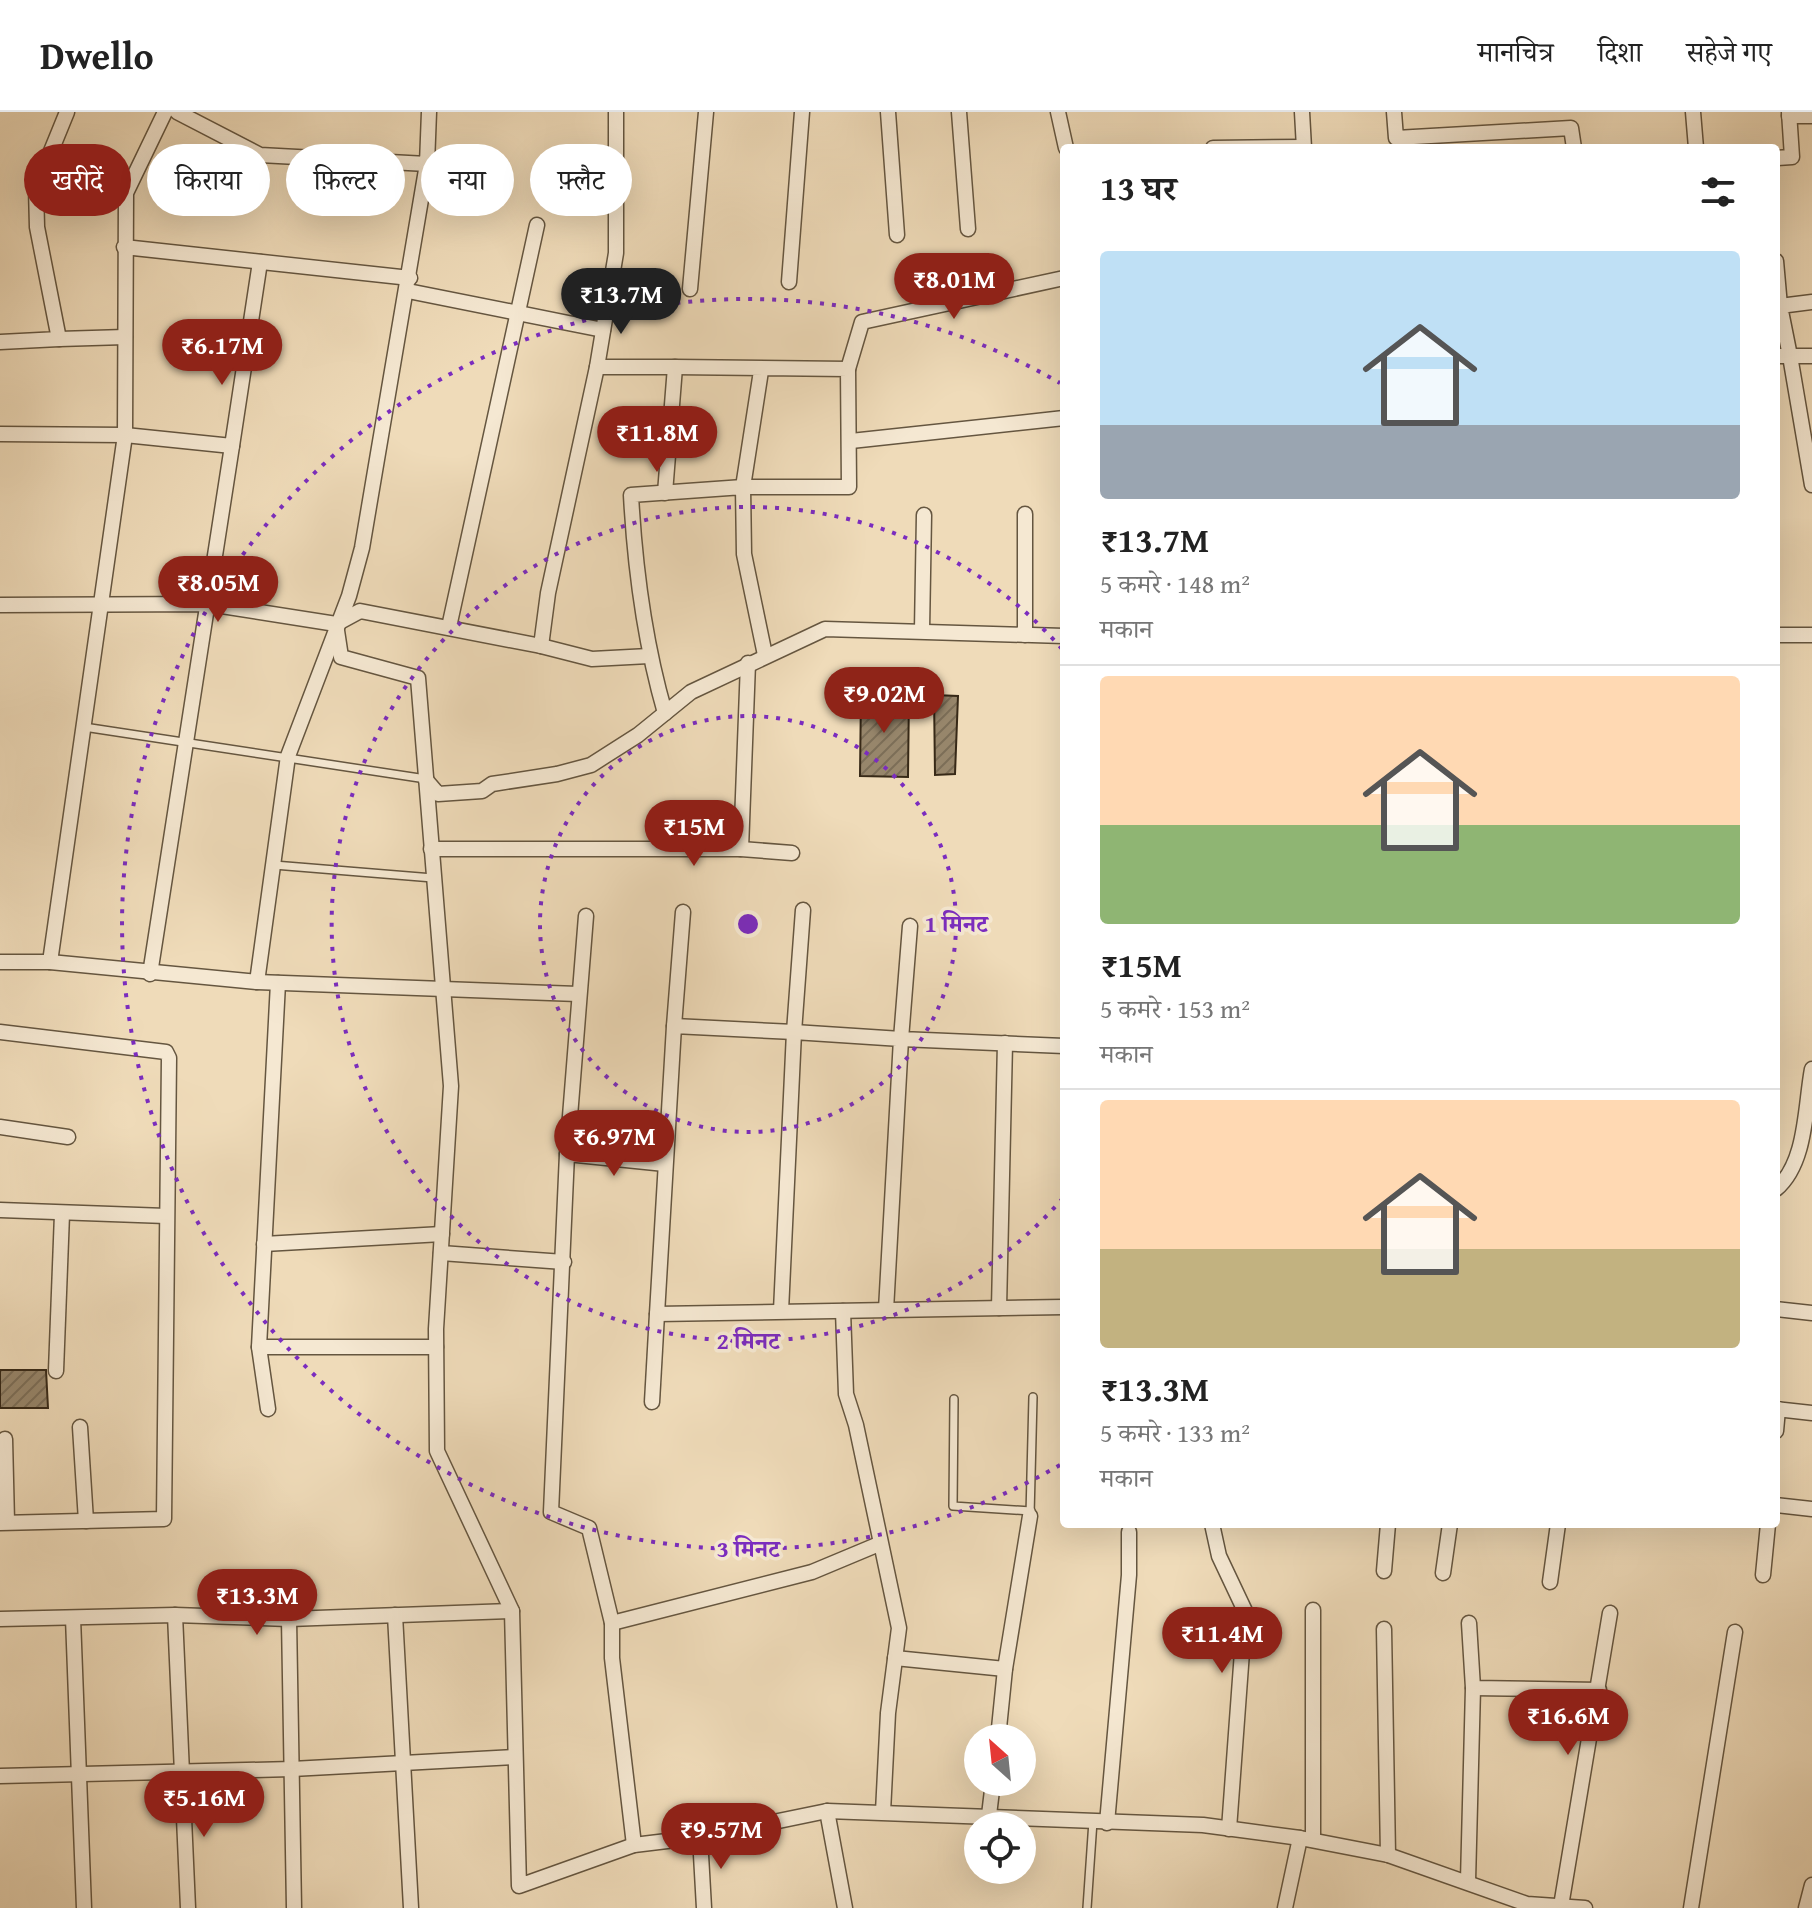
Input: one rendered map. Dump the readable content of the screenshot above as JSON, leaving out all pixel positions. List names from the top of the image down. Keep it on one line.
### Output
{"north":"top left","page":{"header":"Dwello","nav":["मानचित्र","दिशा","सहेजे गए"],"chip":["खरीदें","किराया","फ़िल्टर","नया","फ़्लैट"],"heading":"13 घर","list":[{"name":"₹13.7M","note":"5 कमरे · 148 m² · मकान"},{"name":"₹15M","note":"5 कमरे · 153 m² · मकान"},{"name":"₹13.3M","note":"5 कमरे · 133 m² · मकान"}],"price":["₹8.01M","₹13.7M","₹6.17M","₹11.8M","₹8.05M","₹9.02M","₹15M","₹6.97M","₹13.3M","₹11.4M","₹16.6M","₹5.16M","₹9.57M"]},"rings":["1 मिनट","2 मिनट","3 मिनट"]}
